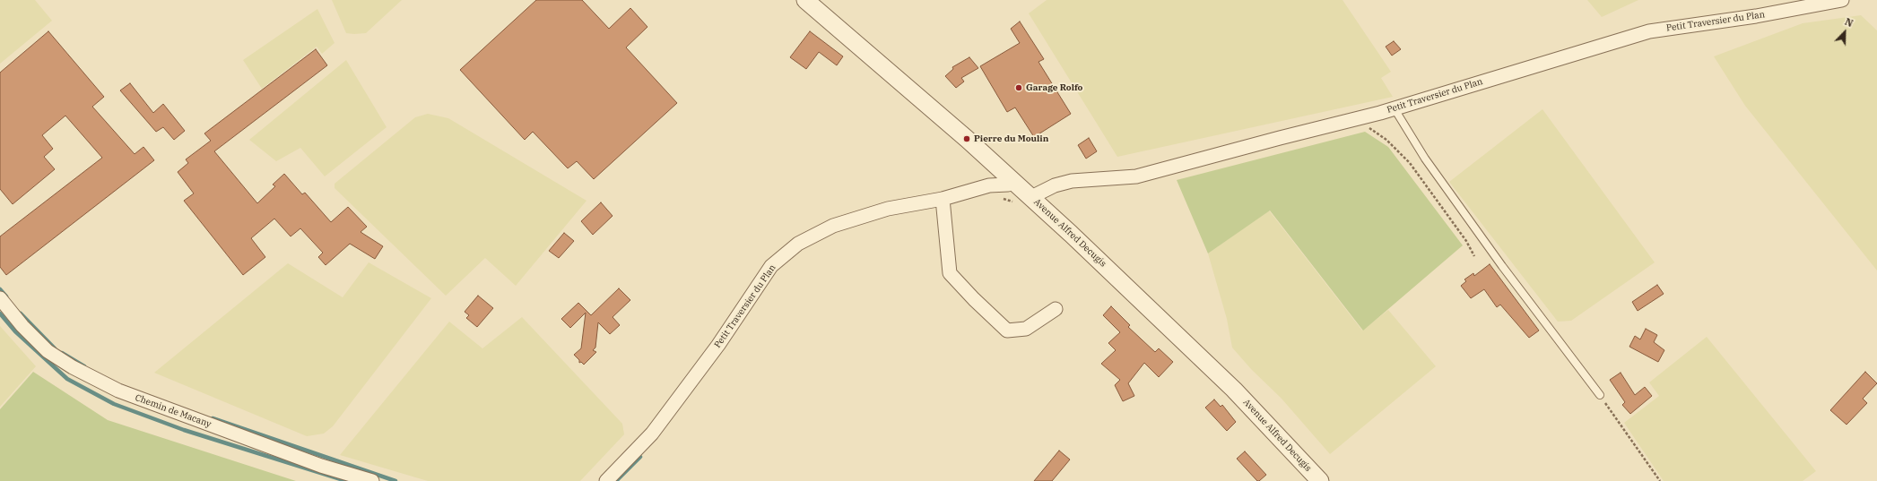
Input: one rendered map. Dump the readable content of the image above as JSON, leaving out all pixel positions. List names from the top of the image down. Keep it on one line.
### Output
{"streets":{"street":["Petit Traversier du Plan","Avenue Alfred Decugis","Chemin de Macany"]},"crossings":[["Petit Traversier du Plan","Avenue Alfred Decugis"]],"places":["Garage Rolfo","Pierre du Moulin"],"north":"top right"}
